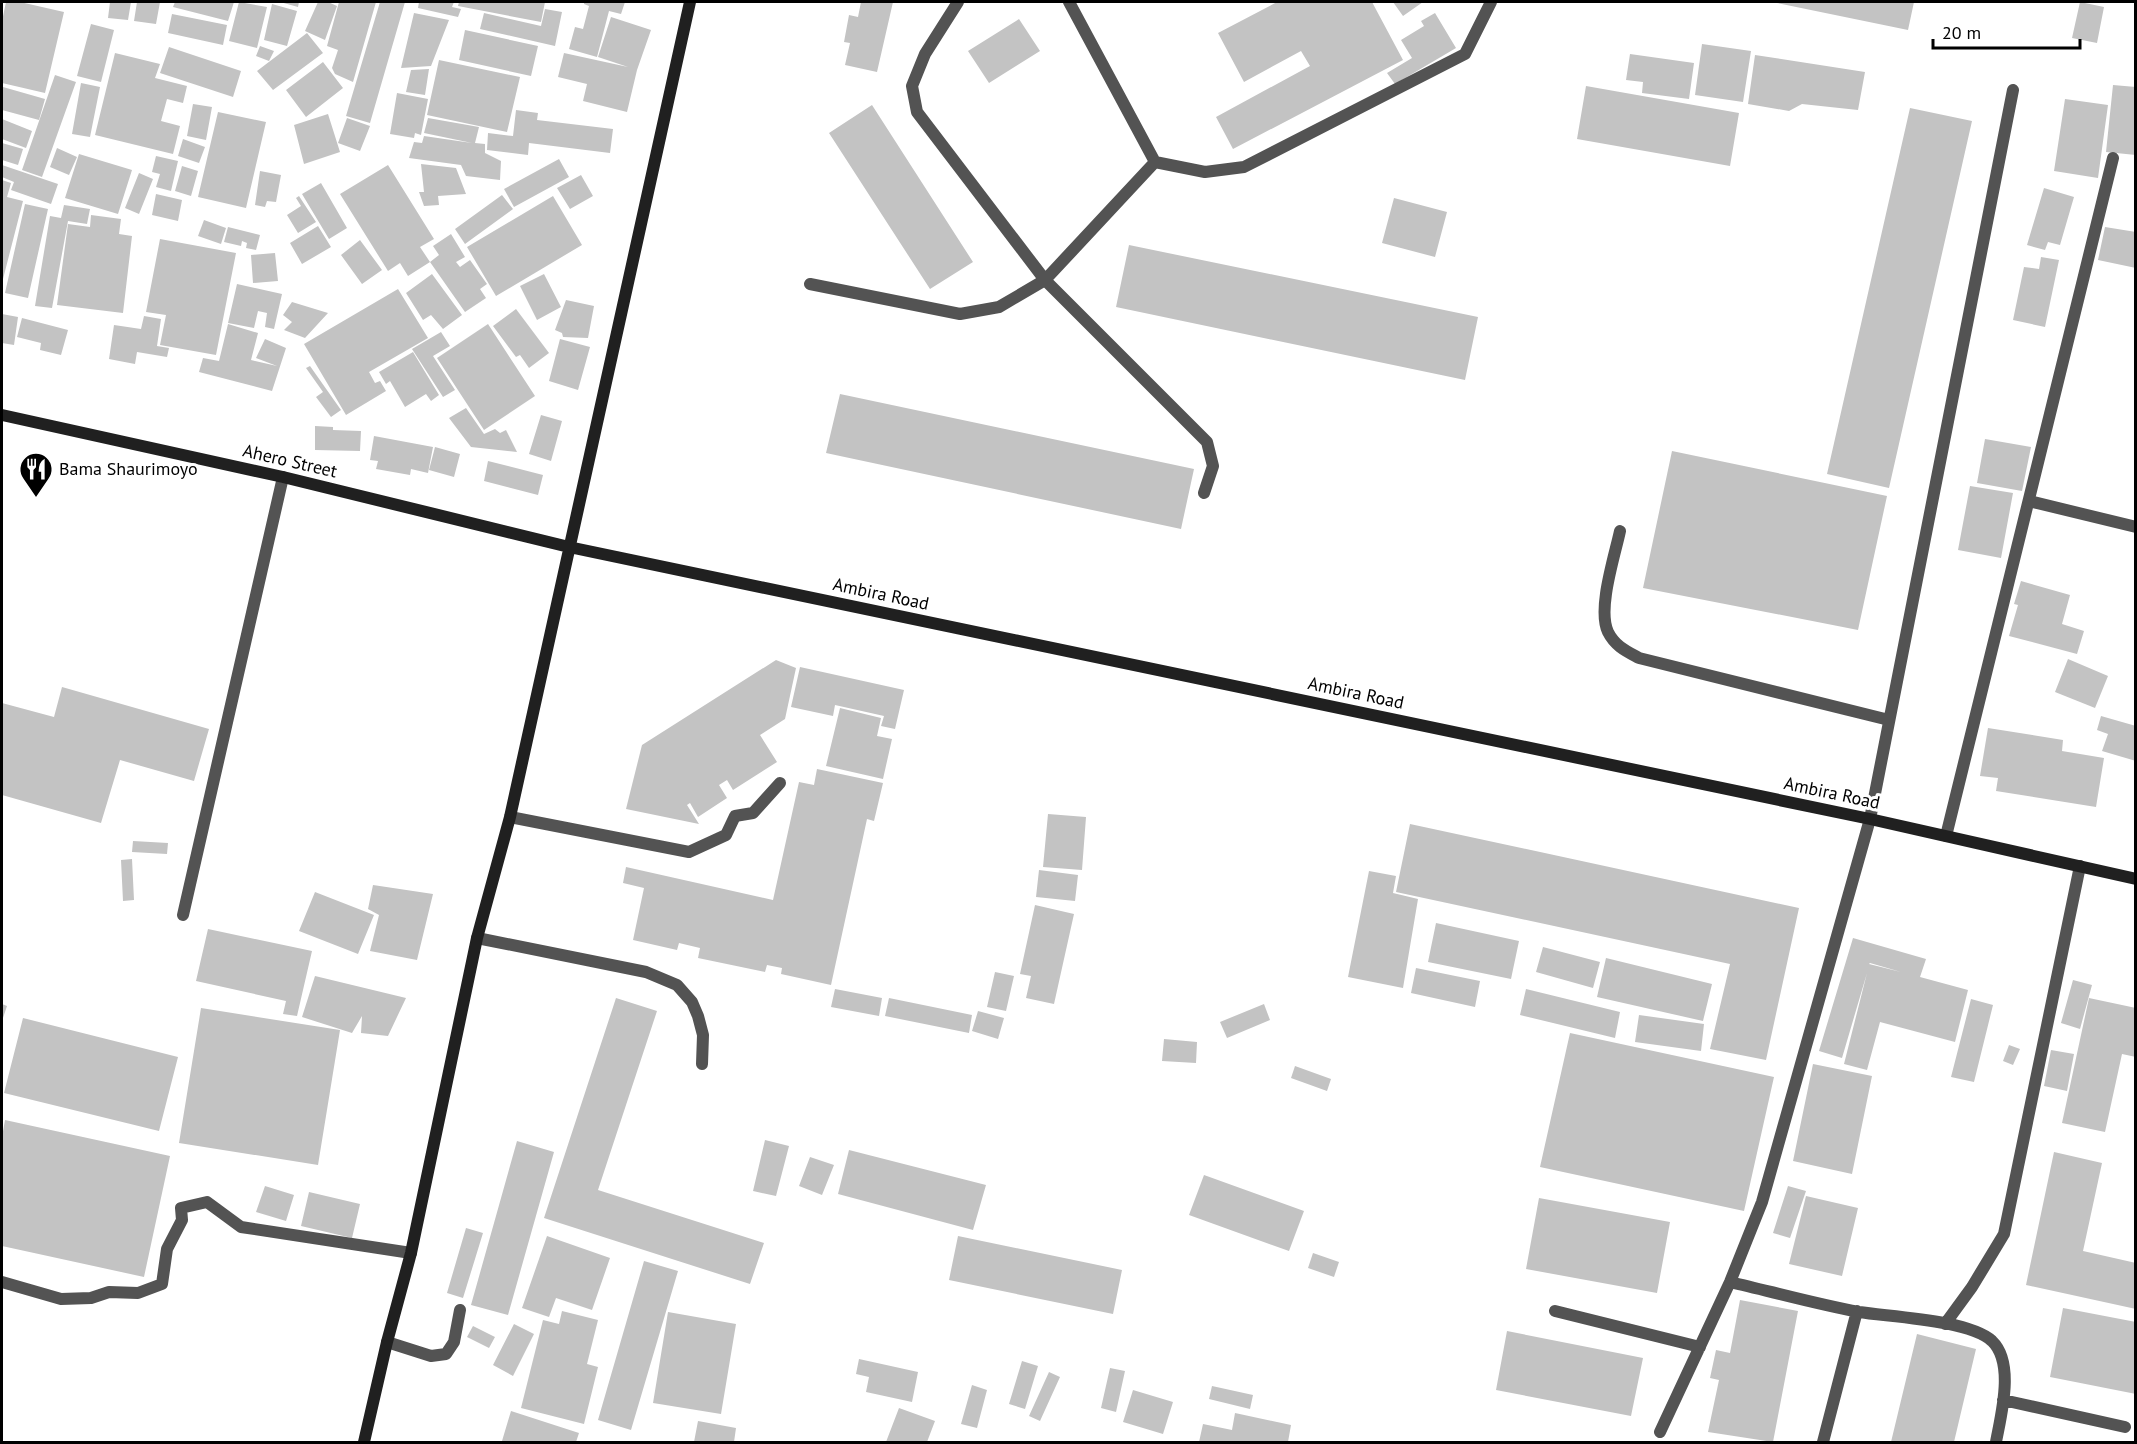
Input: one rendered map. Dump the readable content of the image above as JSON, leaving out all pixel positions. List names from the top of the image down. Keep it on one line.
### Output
{"streets":{"street":["Ahero Street","Ambira Road"]},"crossings":[["Ahero Street","Ambira Road"]],"places":{"restaurant":["Bama Shaurimoyo"]},"scale_bar":"20 m"}
